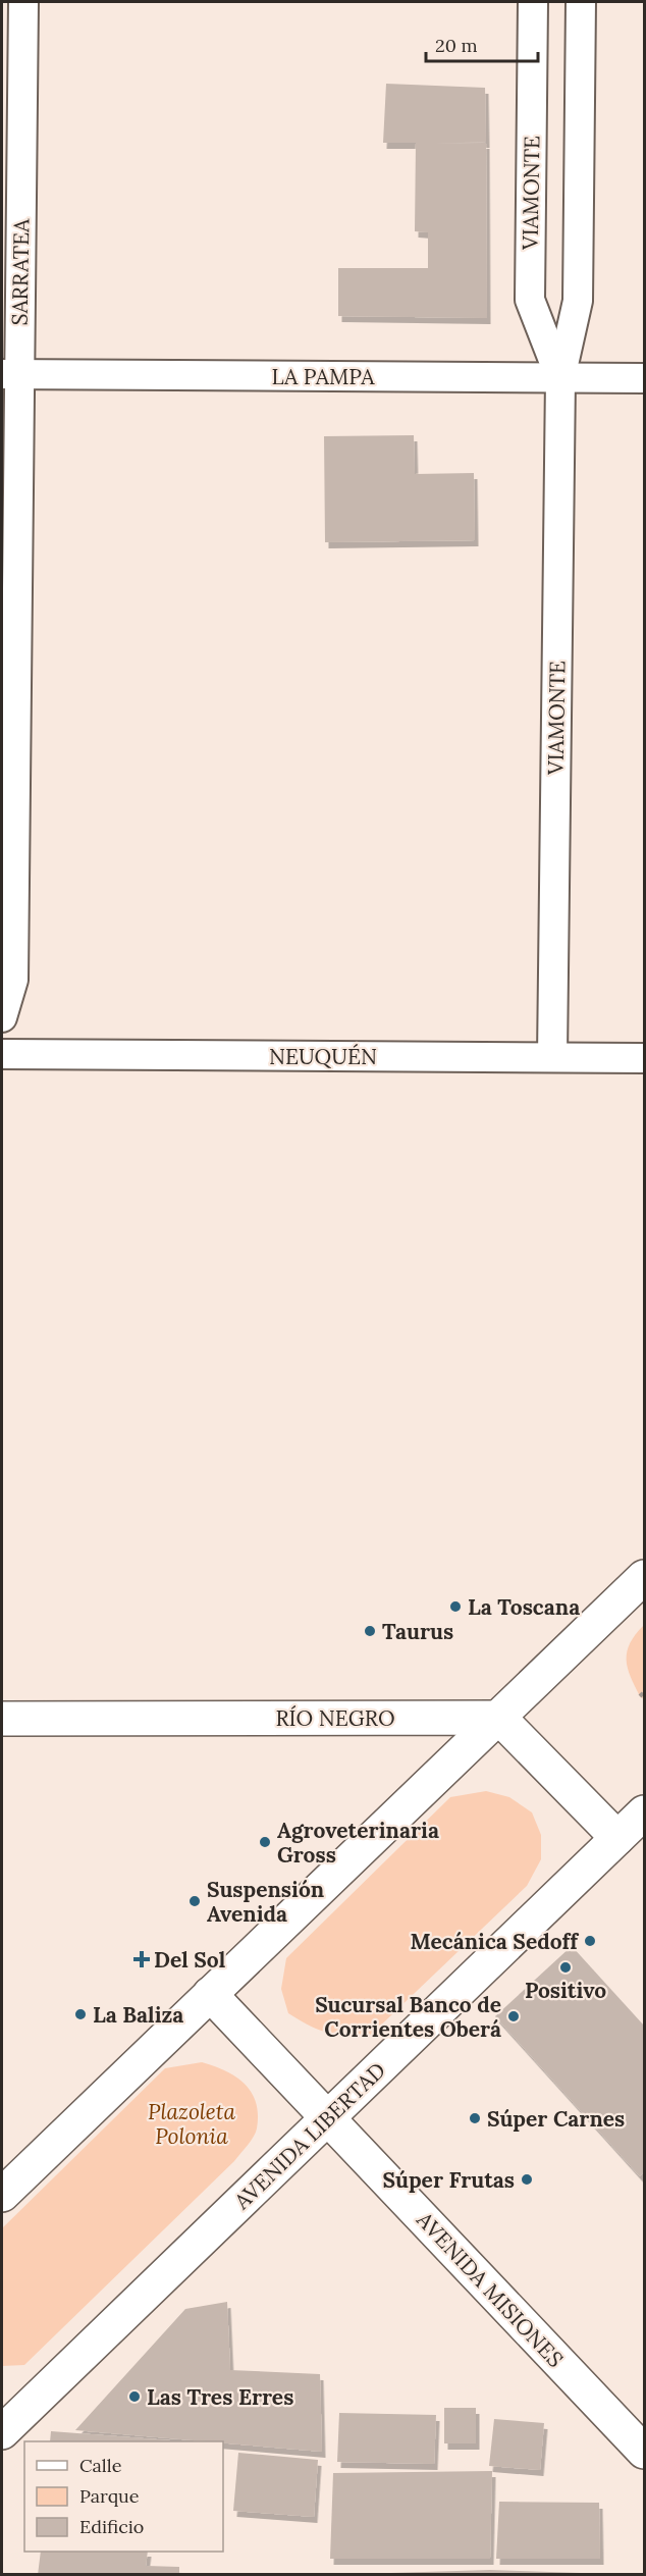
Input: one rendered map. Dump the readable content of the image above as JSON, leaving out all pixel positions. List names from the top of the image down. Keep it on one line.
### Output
{"streets":{"main road":["RÍO NEGRO","AVENIDA LIBERTAD","AVENIDA MISIONES"],"street":["VIAMONTE","SARRATEA","LA PAMPA","NEUQUÉN"]},"crossings":[["VIAMONTE","LA PAMPA"],["VIAMONTE","NEUQUÉN"],["SARRATEA","LA PAMPA"],["AVENIDA LIBERTAD","AVENIDA MISIONES"]],"parks":["Plazoleta Polonia"],"places":{"other":["La Toscana","Taurus","Agroveterinaria Gross","Suspensión Avenida","Mecánica Sedoff","Positivo","La Baliza","Sucursal Banco de Corrientes Oberá","Súper Carnes","Súper Frutas","Las Tres Erres"],"health":["Del Sol"]},"legend":["Calle","Parque","Edificio"],"scale_bar":"20 m"}
